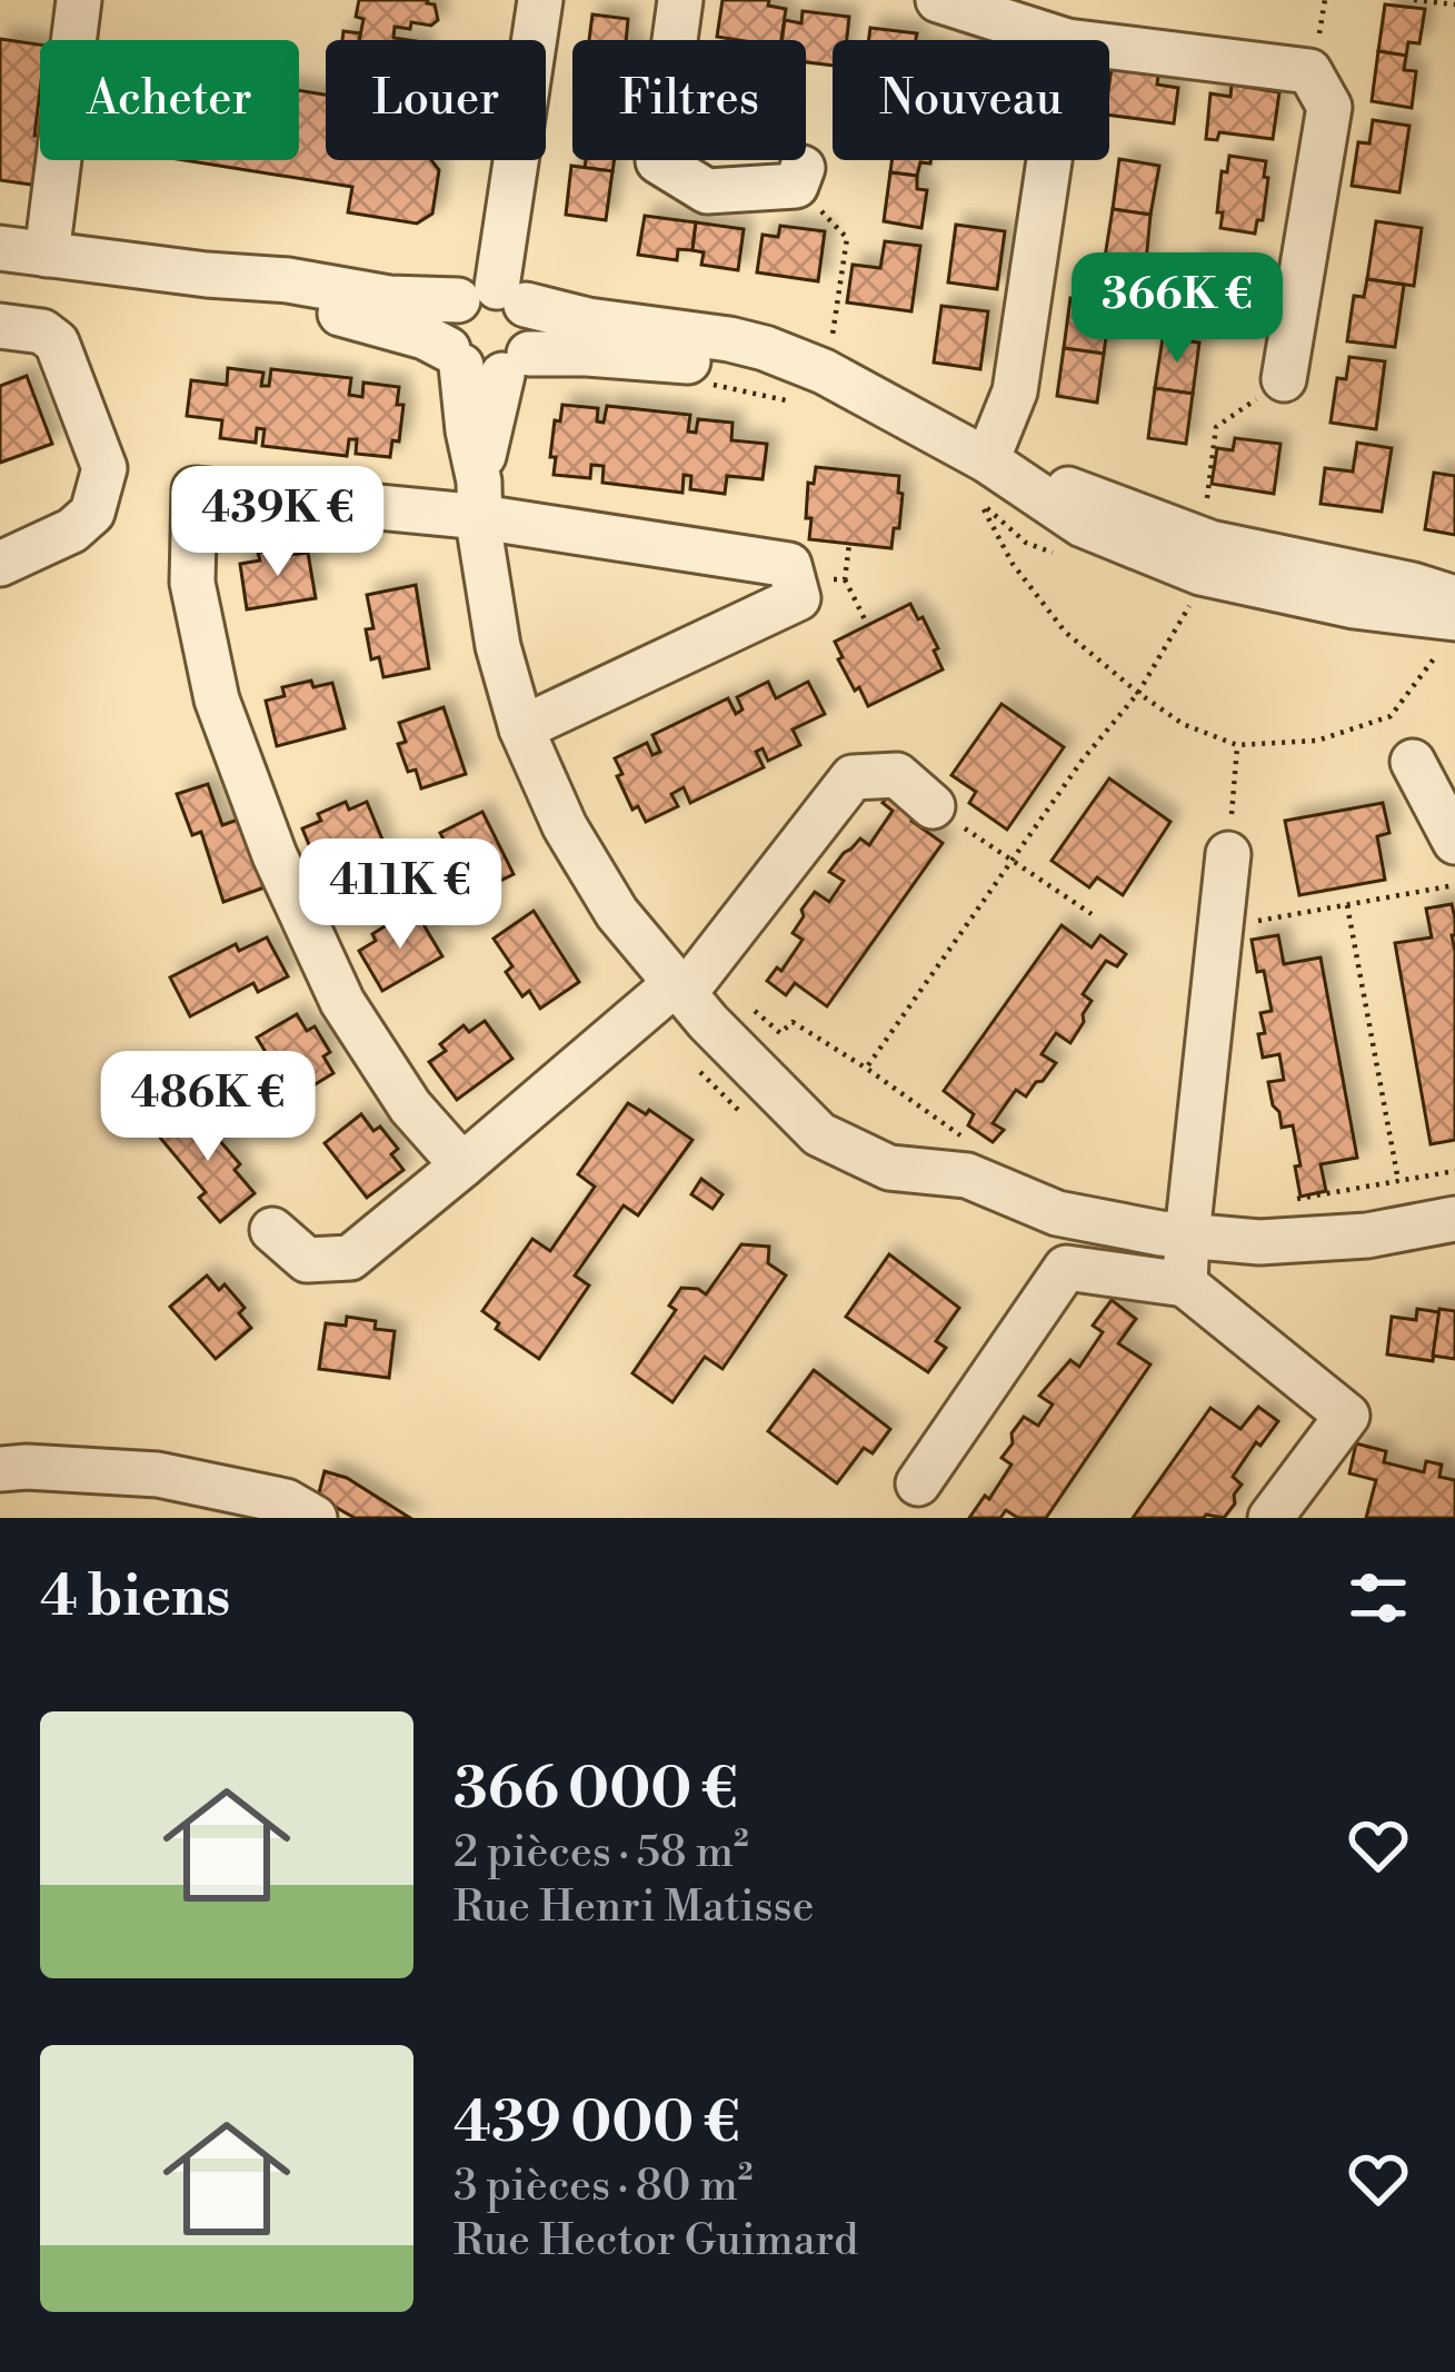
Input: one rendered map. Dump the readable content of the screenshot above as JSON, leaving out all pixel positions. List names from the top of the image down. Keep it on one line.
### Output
{"page":{"chip":["Acheter","Louer","Filtres","Nouveau"],"price":["366K €","439K €","411K €","486K €"],"heading":"4 biens","list":[{"name":"366 000 €","note":"2 pièces · 58 m² · Rue Henri Matisse"},{"name":"439 000 €","note":"3 pièces · 80 m² · Rue Hector Guimard"}]}}
